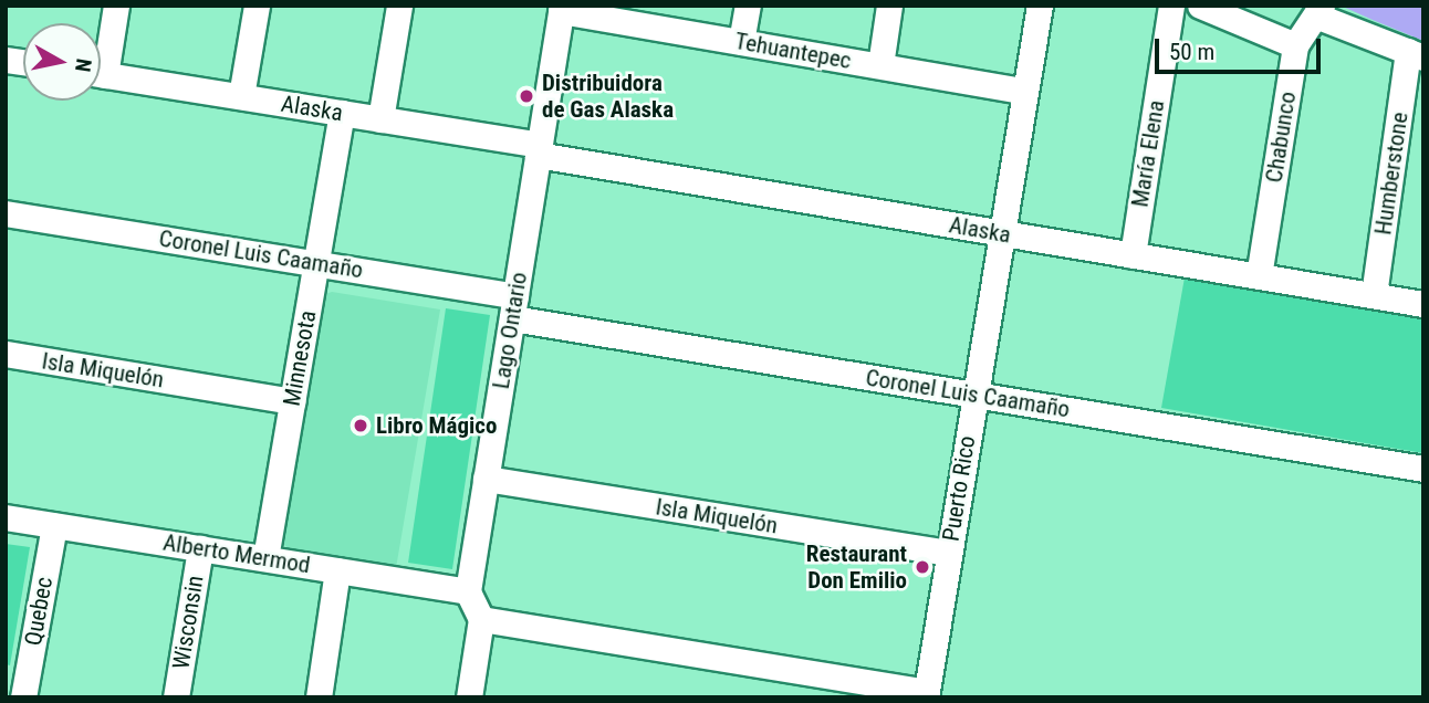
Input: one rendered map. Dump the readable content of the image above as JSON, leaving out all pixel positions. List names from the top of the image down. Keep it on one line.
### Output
{"streets":{"street":["Tehuantepec","Alaska","Chabunco","María Elena","Humberstone","Coronel Luis Caamaño","Lago Ontario","Minnesota","Isla Miquelón","Puerto Rico","Alberto Mermod","Quebec","Wisconsin"]},"crossings":[["Tehuantepec","Lago Ontario"],["Tehuantepec","Puerto Rico"],["Alaska","Chabunco"],["Alaska","María Elena"],["Alaska","Humberstone"],["Alaska","Lago Ontario"],["Alaska","Minnesota"],["Alaska","Puerto Rico"],["Coronel Luis Caamaño","Lago Ontario"],["Coronel Luis Caamaño","Minnesota"],["Coronel Luis Caamaño","Puerto Rico"],["Lago Ontario","Isla Miquelón"],["Lago Ontario","Alberto Mermod"],["Minnesota","Isla Miquelón"],["Minnesota","Alberto Mermod"],["Isla Miquelón","Puerto Rico"],["Alberto Mermod","Quebec"],["Alberto Mermod","Wisconsin"]],"places":["Distribuidora de Gas Alaska","Libro Mágico","Restaurant Don Emilio"],"scale_bar":"50 m","north":"right"}
